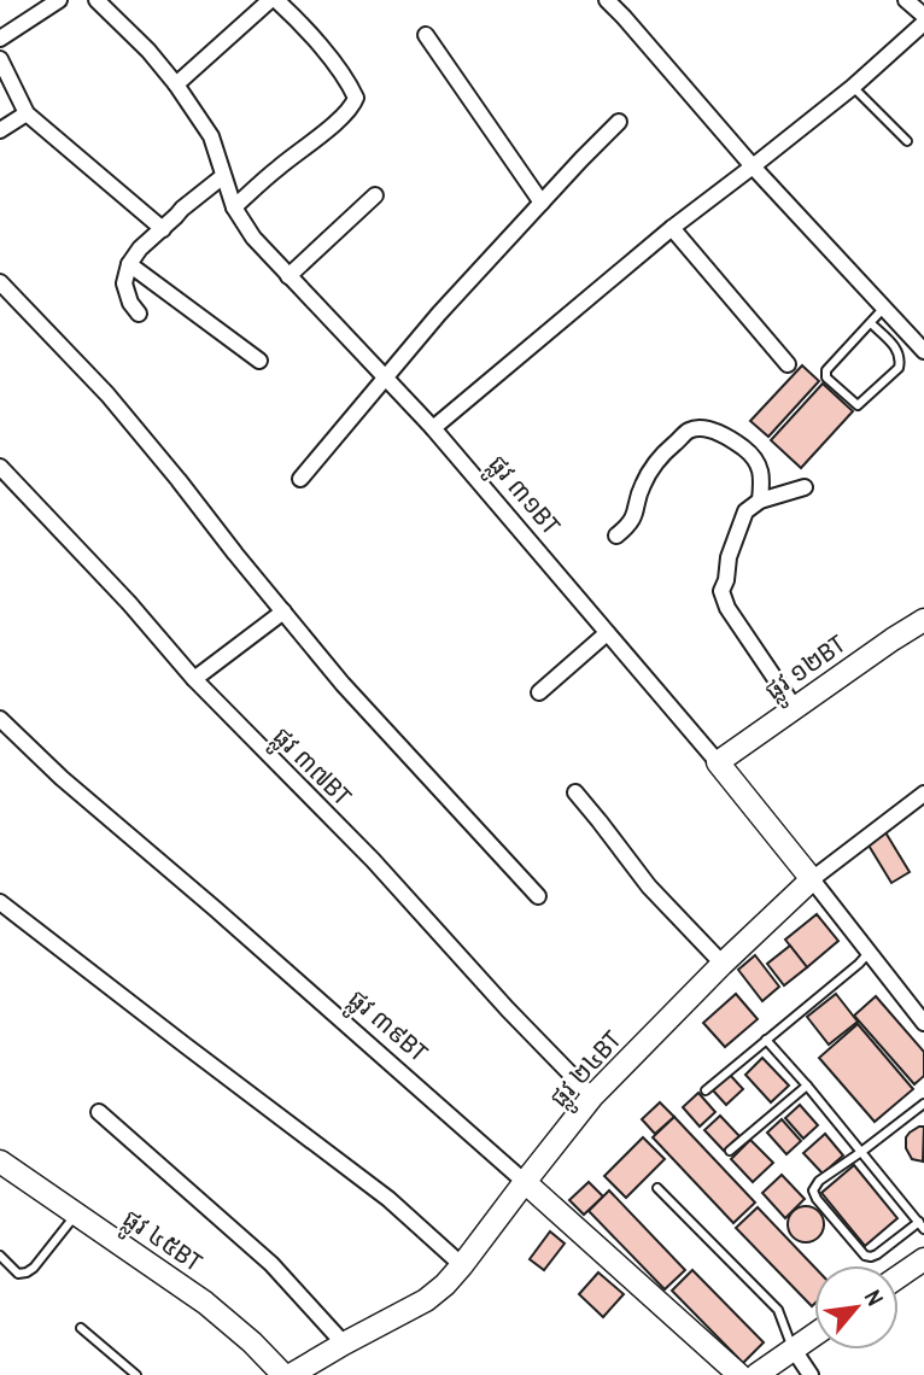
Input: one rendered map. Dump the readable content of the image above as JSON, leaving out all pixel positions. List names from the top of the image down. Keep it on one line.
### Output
{"streets":{"street":["ផ្លូវ ៣១BT","ផ្លូវ ១២BT","ផ្លូវ ៣៧BT","ផ្លូវ ៣៩BT","ផ្លូវ ២៤BT","ផ្លូវ ៤៥BT"]},"crossings":[["ផ្លូវ ៣១BT","ផ្លូវ ១២BT"],["ផ្លូវ ៣១BT","ផ្លូវ ២៤BT"],["ផ្លូវ ៣៧BT","ផ្លូវ ២៤BT"],["ផ្លូវ ៣៩BT","ផ្លូវ ២៤BT"],["ផ្លូវ ២៤BT","ផ្លូវ ៤៥BT"]],"north":"top right"}
